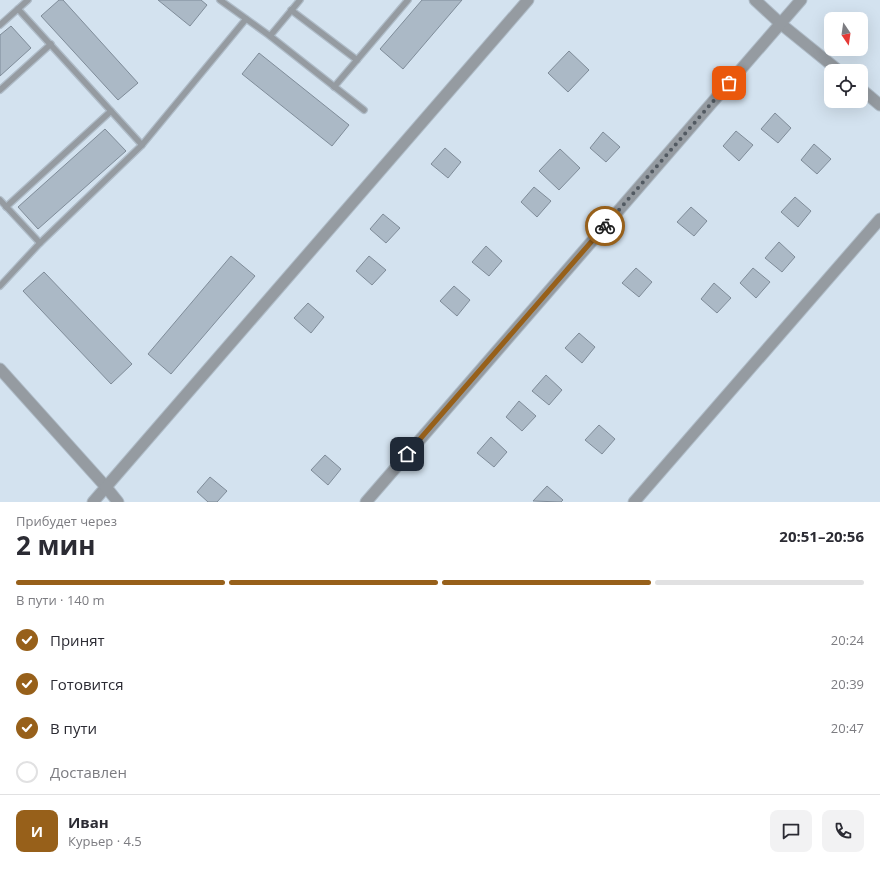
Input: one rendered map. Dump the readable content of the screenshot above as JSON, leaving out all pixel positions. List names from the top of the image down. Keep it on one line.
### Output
{"north":"bottom","page":{"heading":["2 мин","Прибудет через","20:51–20:56"],"panel":["Иван","Курьер · 4.5"],"bar":"В пути · 140 m","list":[["Принят","20:24"],["Готовится","20:39"],["В пути","20:47"],"Доставлен"],"round":"И"}}
